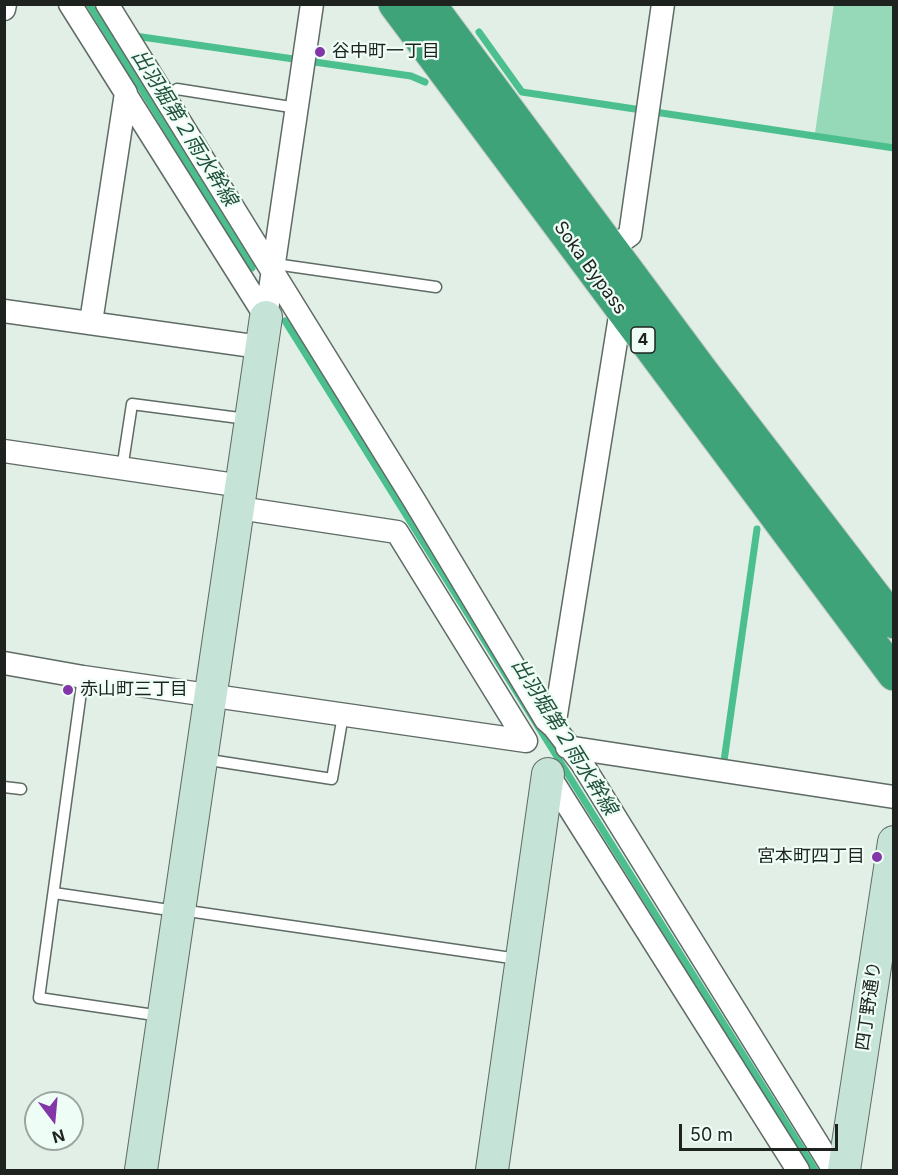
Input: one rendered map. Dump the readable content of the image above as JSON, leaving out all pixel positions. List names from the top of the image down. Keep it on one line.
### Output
{"streets":{"highway":["Soka Bypass","4"],"street":["四丁野通り"]},"water":["出羽堀第２雨水幹線"],"places":["谷中町一丁目","赤山町三丁目","宮本町四丁目"],"scale_bar":"50 m","north":"bottom"}
